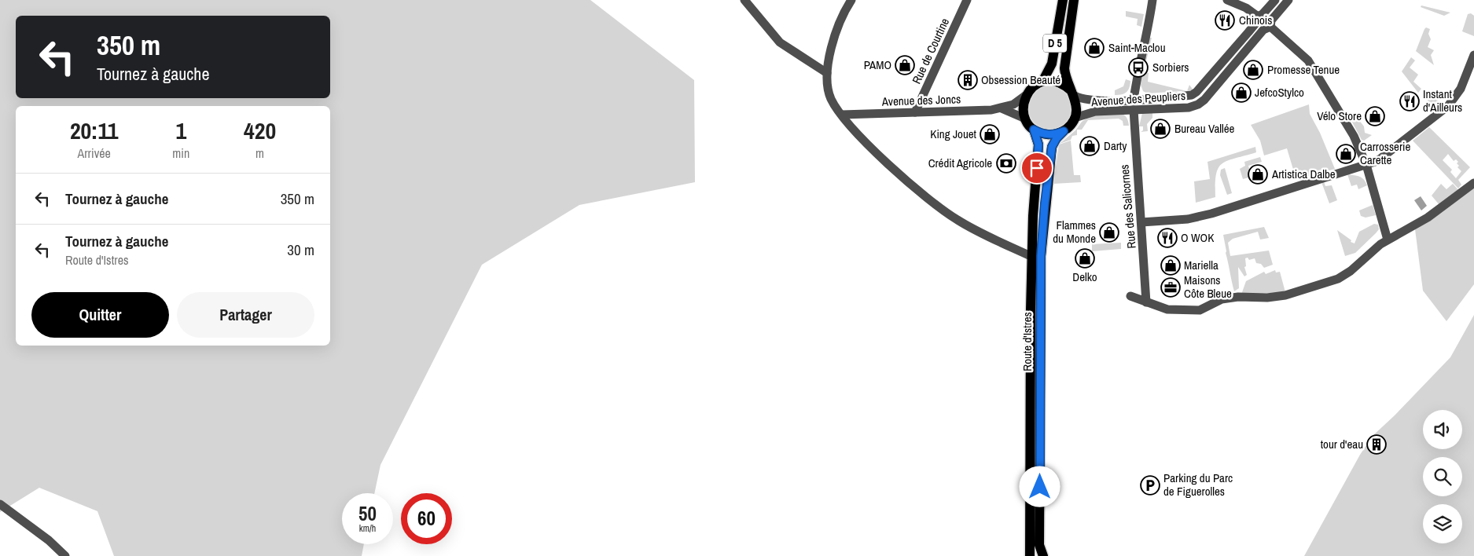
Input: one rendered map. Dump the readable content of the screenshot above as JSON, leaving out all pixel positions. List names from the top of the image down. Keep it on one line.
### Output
{"streets":{"main road":["D 5","Route d'Istres"],"street":["Rue de Courtine","Avenue des Peupliers","Avenue des Joncs","Rue des Salicornes"]},"crossings":[["D 5","Avenue des Peupliers"],["D 5","Avenue des Joncs"],["D 5","Route d'Istres"],["Rue de Courtine","Avenue des Joncs"],["Avenue des Peupliers","Avenue des Joncs"],["Avenue des Peupliers","Rue des Salicornes"],["Avenue des Peupliers","Route d'Istres"],["Avenue des Joncs","Route d'Istres"]],"places":{"restaurant":["Chinois","Instant d'Ailleurs","O WOK"],"shop":["Saint-Maclou","PAMO","Promesse Tenue","JefcoStylco","Vélo Store","Bureau Vallée","King Jouet","Darty","Carrosserie Carette","Artistica Dalbe","Flammes du Monde","Delko","Mariella"],"bus stop":["Sorbiers"],"building":["Obsession Beauté","tour d'eau"],"bank":["Crédit Agricole"],"office":["Maisons Côte Bleue"],"parking":["Parking du Parc de Figuerolles"]},"page":{"turn":["350 m","Tournez à gauche"],"eta":["20:11","Arrivée","1","min","420","m"],"list":[{"name":"Tournez à gauche","value":"350 m"},{"name":"Tournez à gauche","note":"Route d'Istres","value":"30 m"}],"buttons":["Quitter","Partager"],"speed":"50 km/h","limit":"60"}}
